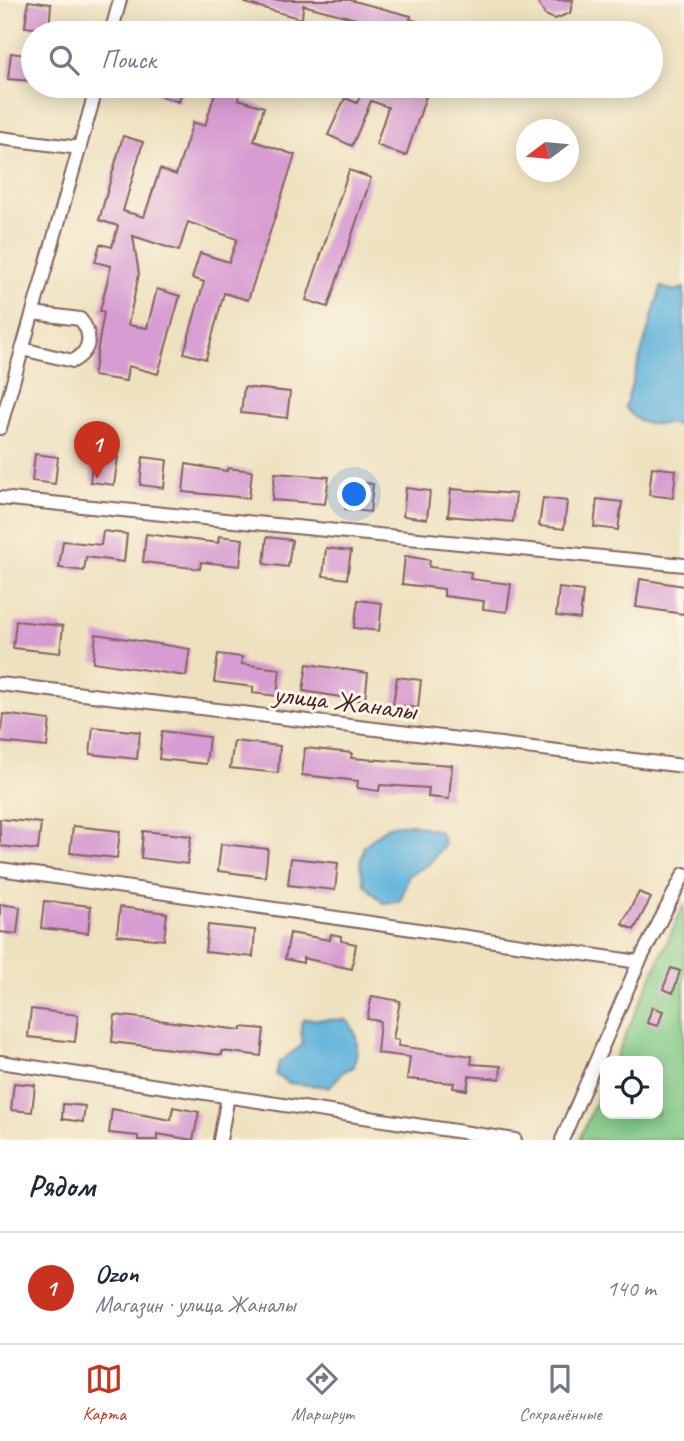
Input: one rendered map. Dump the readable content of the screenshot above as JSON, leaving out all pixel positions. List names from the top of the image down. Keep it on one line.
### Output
{"streets":{"street":["улица Жаналы"]},"north":"left","page":{"search":"Поиск","pins":"1","heading":"Рядом","list":[{"mark":"1","name":"Ozon","note":"Магазин · улица Жаналы","value":"140 m"}],"nav":["Карта","Маршрут","Сохранённые"]}}
